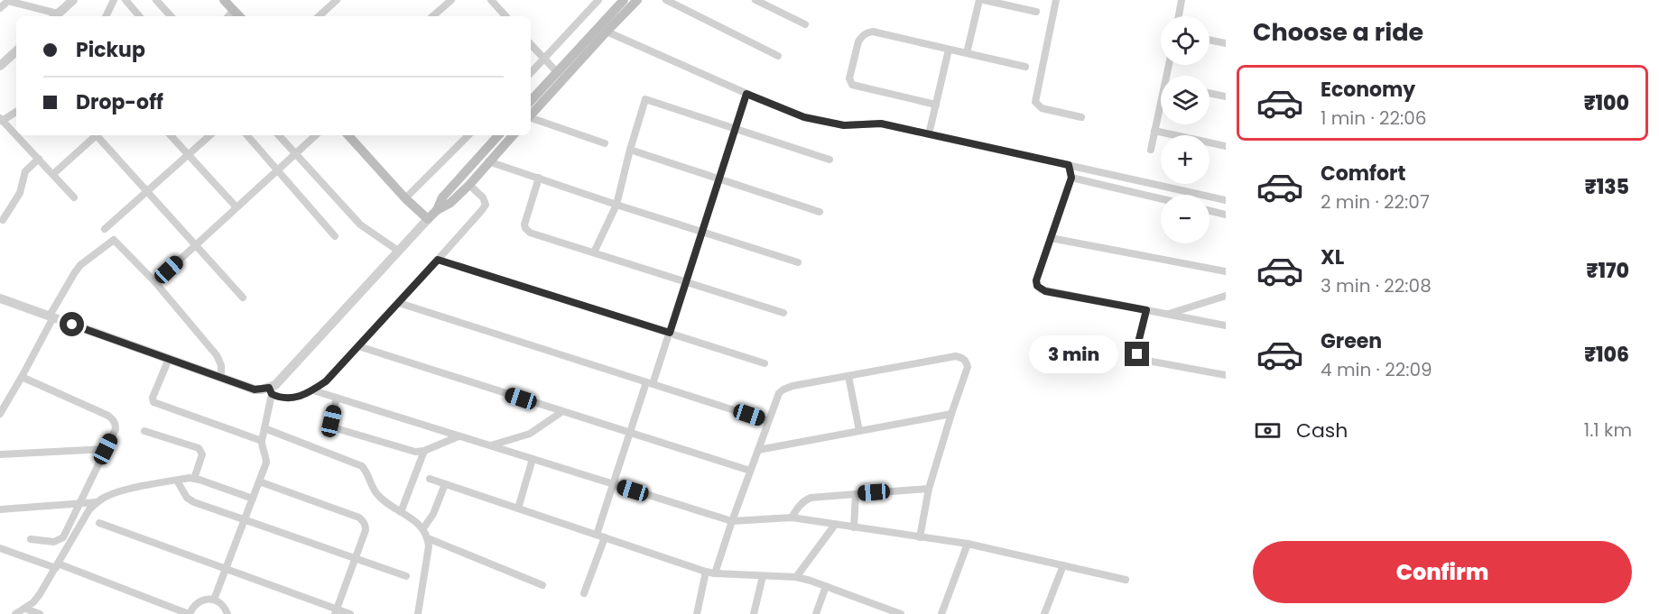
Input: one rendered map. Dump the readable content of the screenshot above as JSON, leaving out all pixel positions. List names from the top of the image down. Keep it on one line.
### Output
{"page":{"heading":"Choose a ride","map_buttons":["+","−"],"banner":["Pickup","Drop-off"],"list":[{"name":"Economy","note":"1 min · 22:06","value":"₹100"},{"name":"Comfort","note":"2 min · 22:07","value":"₹135"},{"name":"XL","note":"3 min · 22:08","value":"₹170"},{"name":"Green","note":"4 min · 22:09","value":"₹106"}],"bubble":"3 min","pay":["Cash","1.1 km"],"buttons":"Confirm"}}
